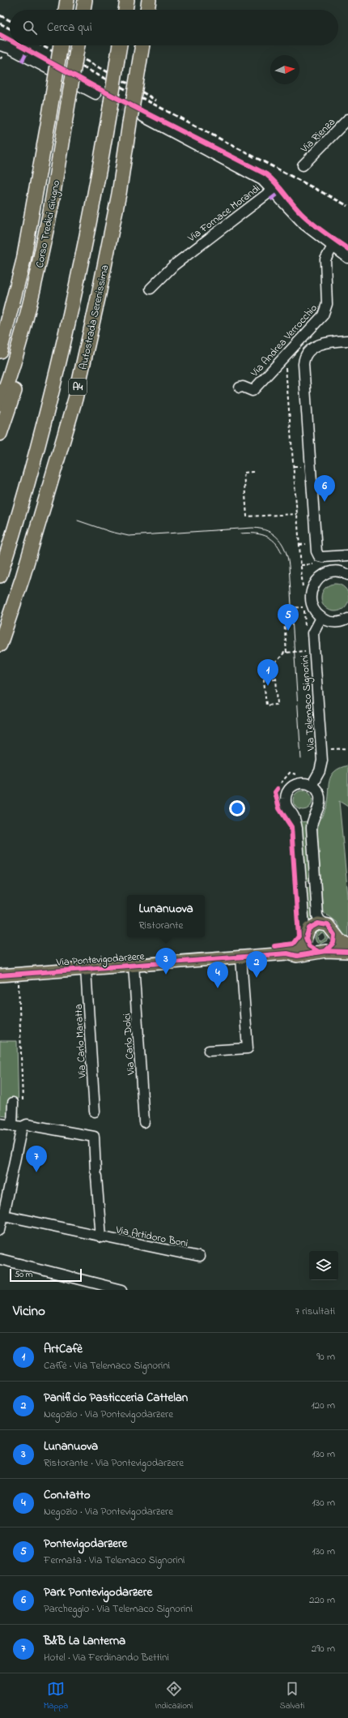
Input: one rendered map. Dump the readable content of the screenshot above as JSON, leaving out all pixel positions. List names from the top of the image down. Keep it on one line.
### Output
{"streets":{"highway":["Corso Tredici Giugno","Autostrada Serenissima","A4"],"main road":["Via Pontevigodarzere"],"street":["Via Rienza","Via Fornace Morandi","Via Andrea Verrocchio","Via Telemaco Signorini","Via Carlo Maratta","Via Carlo Dolci","Via Artidoro Boni"]},"crossings":[["Via Pontevigodarzere","Via Carlo Maratta"],["Via Pontevigodarzere","Via Carlo Dolci"]],"scale_bar":"50 m","north":"right","page":{"search":"Cerca qui","pins":["6","5","1","3","2","4","7"],"popup":["Lunanuova","Ristorante"],"scale":"50 m","heading":["Vicino","7 risultati"],"list":[{"mark":"1","name":"ArtCafè","note":"Caffè · Via Telemaco Signorini","value":"90 m"},{"mark":"2","name":"Panificio Pasticceria Cattelan","note":"Negozio · Via Pontevigodarzere","value":"120 m"},{"mark":"3","name":"Lunanuova","note":"Ristorante · Via Pontevigodarzere","value":"130 m"},{"mark":"4","name":"Con.tatto","note":"Negozio · Via Pontevigodarzere","value":"130 m"},{"mark":"5","name":"Pontevigodarzere","note":"Fermata · Via Telemaco Signorini","value":"130 m"},{"mark":"6","name":"Park Pontevigodarzere","note":"Parcheggio · Via Telemaco Signorini","value":"220 m"},{"mark":"7","name":"B&B La Lanterna","note":"Hotel · Via Ferdinando Bettini","value":"290 m"}],"nav":["Mappa","Indicazioni","Salvati"]}}
